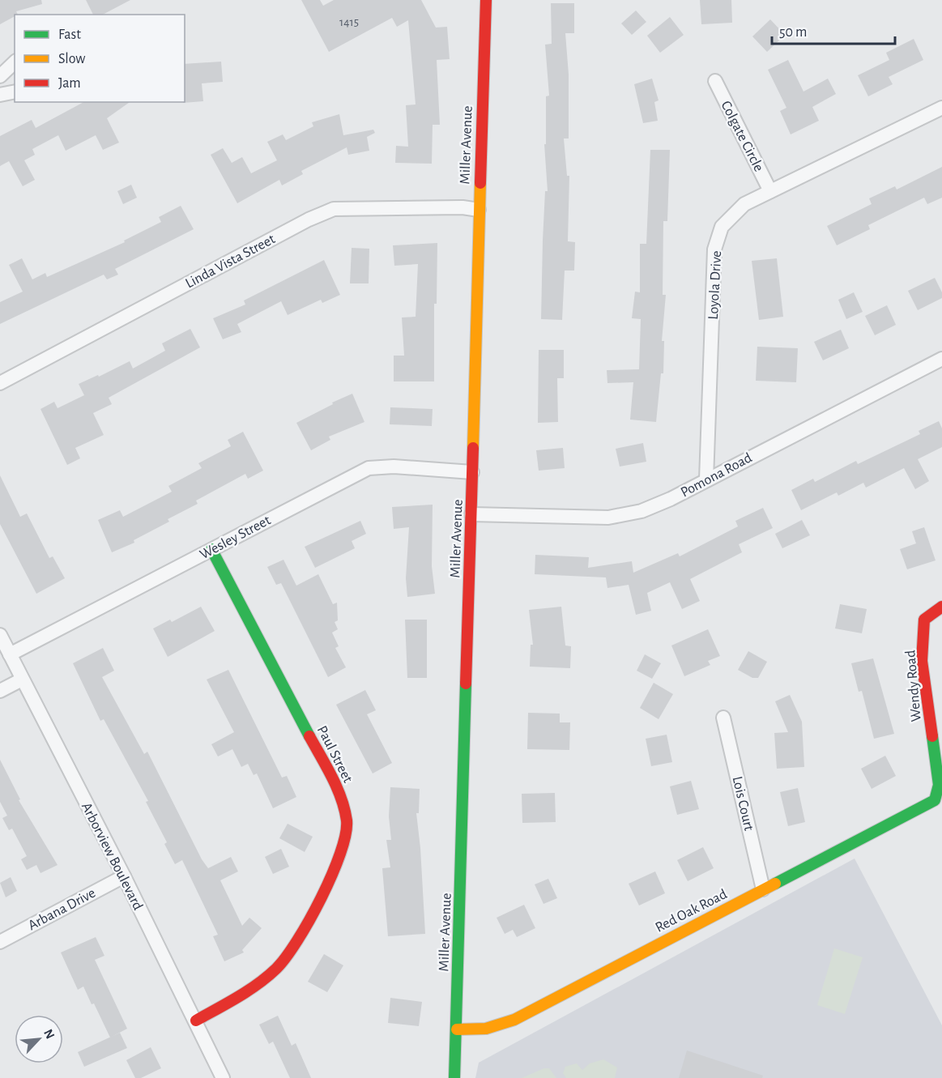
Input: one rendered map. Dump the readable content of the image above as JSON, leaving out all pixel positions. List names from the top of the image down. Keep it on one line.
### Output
{"streets":{"street":["Colgate Circle","Miller Avenue","Linda Vista Street","Loyola Drive","Pomona Road","Wesley Street","Wendy Road","Paul Street","Lois Court","Arborview Boulevard","Arbana Drive","Red Oak Road"]},"crossings":[["Colgate Circle","Loyola Drive"],["Miller Avenue","Linda Vista Street"],["Miller Avenue","Pomona Road"],["Miller Avenue","Wesley Street"],["Miller Avenue","Red Oak Road"],["Loyola Drive","Pomona Road"],["Wesley Street","Paul Street"],["Wesley Street","Arborview Boulevard"],["Wendy Road","Red Oak Road"],["Paul Street","Arborview Boulevard"],["Lois Court","Red Oak Road"],["Arborview Boulevard","Arbana Drive"]],"house_numbers":["1415"],"legend":["Fast","Slow","Jam"],"scale_bar":"50 m","north":"top right"}
